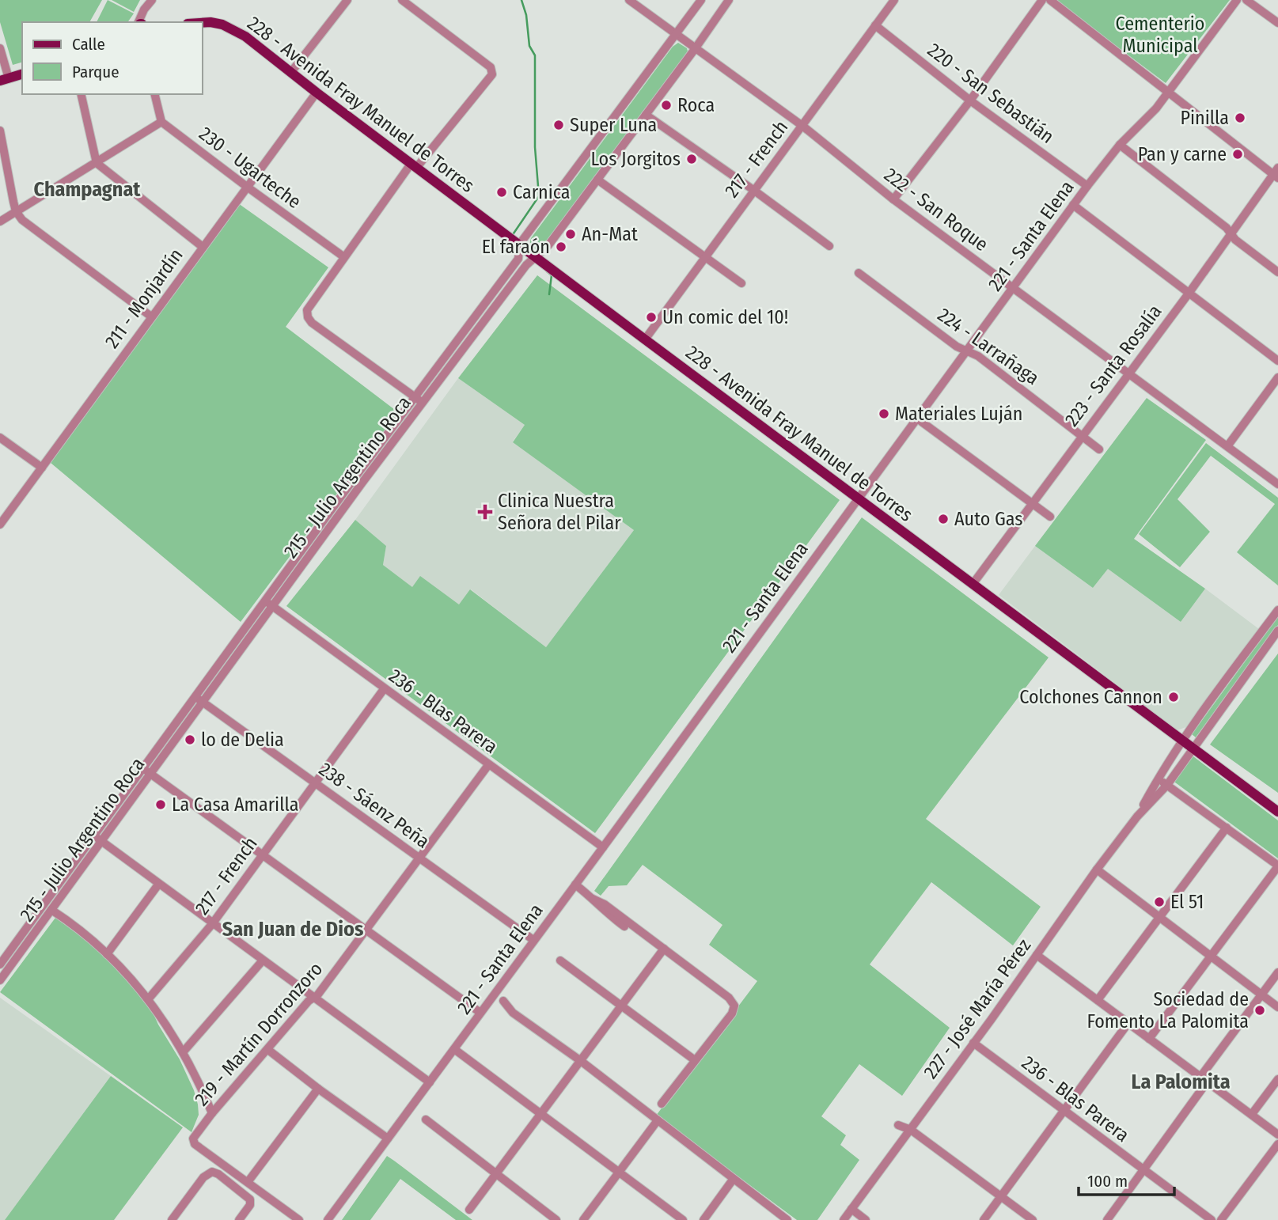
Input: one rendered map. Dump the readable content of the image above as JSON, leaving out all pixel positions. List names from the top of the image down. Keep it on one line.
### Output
{"streets":{"main road":["228 - Avenida Fray Manuel de Torres"],"street":["220 - San Sebastián","217 - French","230 - Ugarteche","222 - San Roque","221 - Santa Elena","211 - Monjardín","224 - Larrañaga","223 - Santa Rosalía","215 - Julio Argentino Roca","236 - Blas Parera","238 - Sáenz Peña","227 - José María Pérez","219 - Martín Dorronzoro"]},"crossings":[["220 - San Sebastián","217 - French"],["220 - San Sebastián","221 - Santa Elena"],["228 - Avenida Fray Manuel de Torres","217 - French"],["228 - Avenida Fray Manuel de Torres","221 - Santa Elena"],["228 - Avenida Fray Manuel de Torres","211 - Monjardín"],["228 - Avenida Fray Manuel de Torres","223 - Santa Rosalía"],["228 - Avenida Fray Manuel de Torres","215 - Julio Argentino Roca"],["228 - Avenida Fray Manuel de Torres","227 - José María Pérez"],["217 - French","222 - San Roque"],["217 - French","236 - Blas Parera"],["217 - French","238 - Sáenz Peña"],["230 - Ugarteche","211 - Monjardín"],["222 - San Roque","221 - Santa Elena"],["222 - San Roque","223 - Santa Rosalía"],["222 - San Roque","215 - Julio Argentino Roca"],["221 - Santa Elena","224 - Larrañaga"],["221 - Santa Elena","236 - Blas Parera"],["221 - Santa Elena","238 - Sáenz Peña"],["224 - Larrañaga","223 - Santa Rosalía"],["215 - Julio Argentino Roca","236 - Blas Parera"],["215 - Julio Argentino Roca","238 - Sáenz Peña"],["236 - Blas Parera","227 - José María Pérez"],["236 - Blas Parera","219 - Martín Dorronzoro"],["238 - Sáenz Peña","219 - Martín Dorronzoro"]],"districts":["Champagnat","San Juan de Dios","La Palomita"],"parks":["Cementerio Municipal"],"places":{"other":["Roca","Pinilla","Super Luna","Pan y carne","Los Jorgitos","Carnica","An-Mat","El faraón","Un comic del 10!","Materiales Luján","Auto Gas","Colchones Cannon","lo de Delia","La Casa Amarilla","El 51","Sociedad de Fomento La Palomita"],"health":["Clinica Nuestra Señora del Pilar"]},"legend":["Calle","Parque"],"scale_bar":"100 m"}
